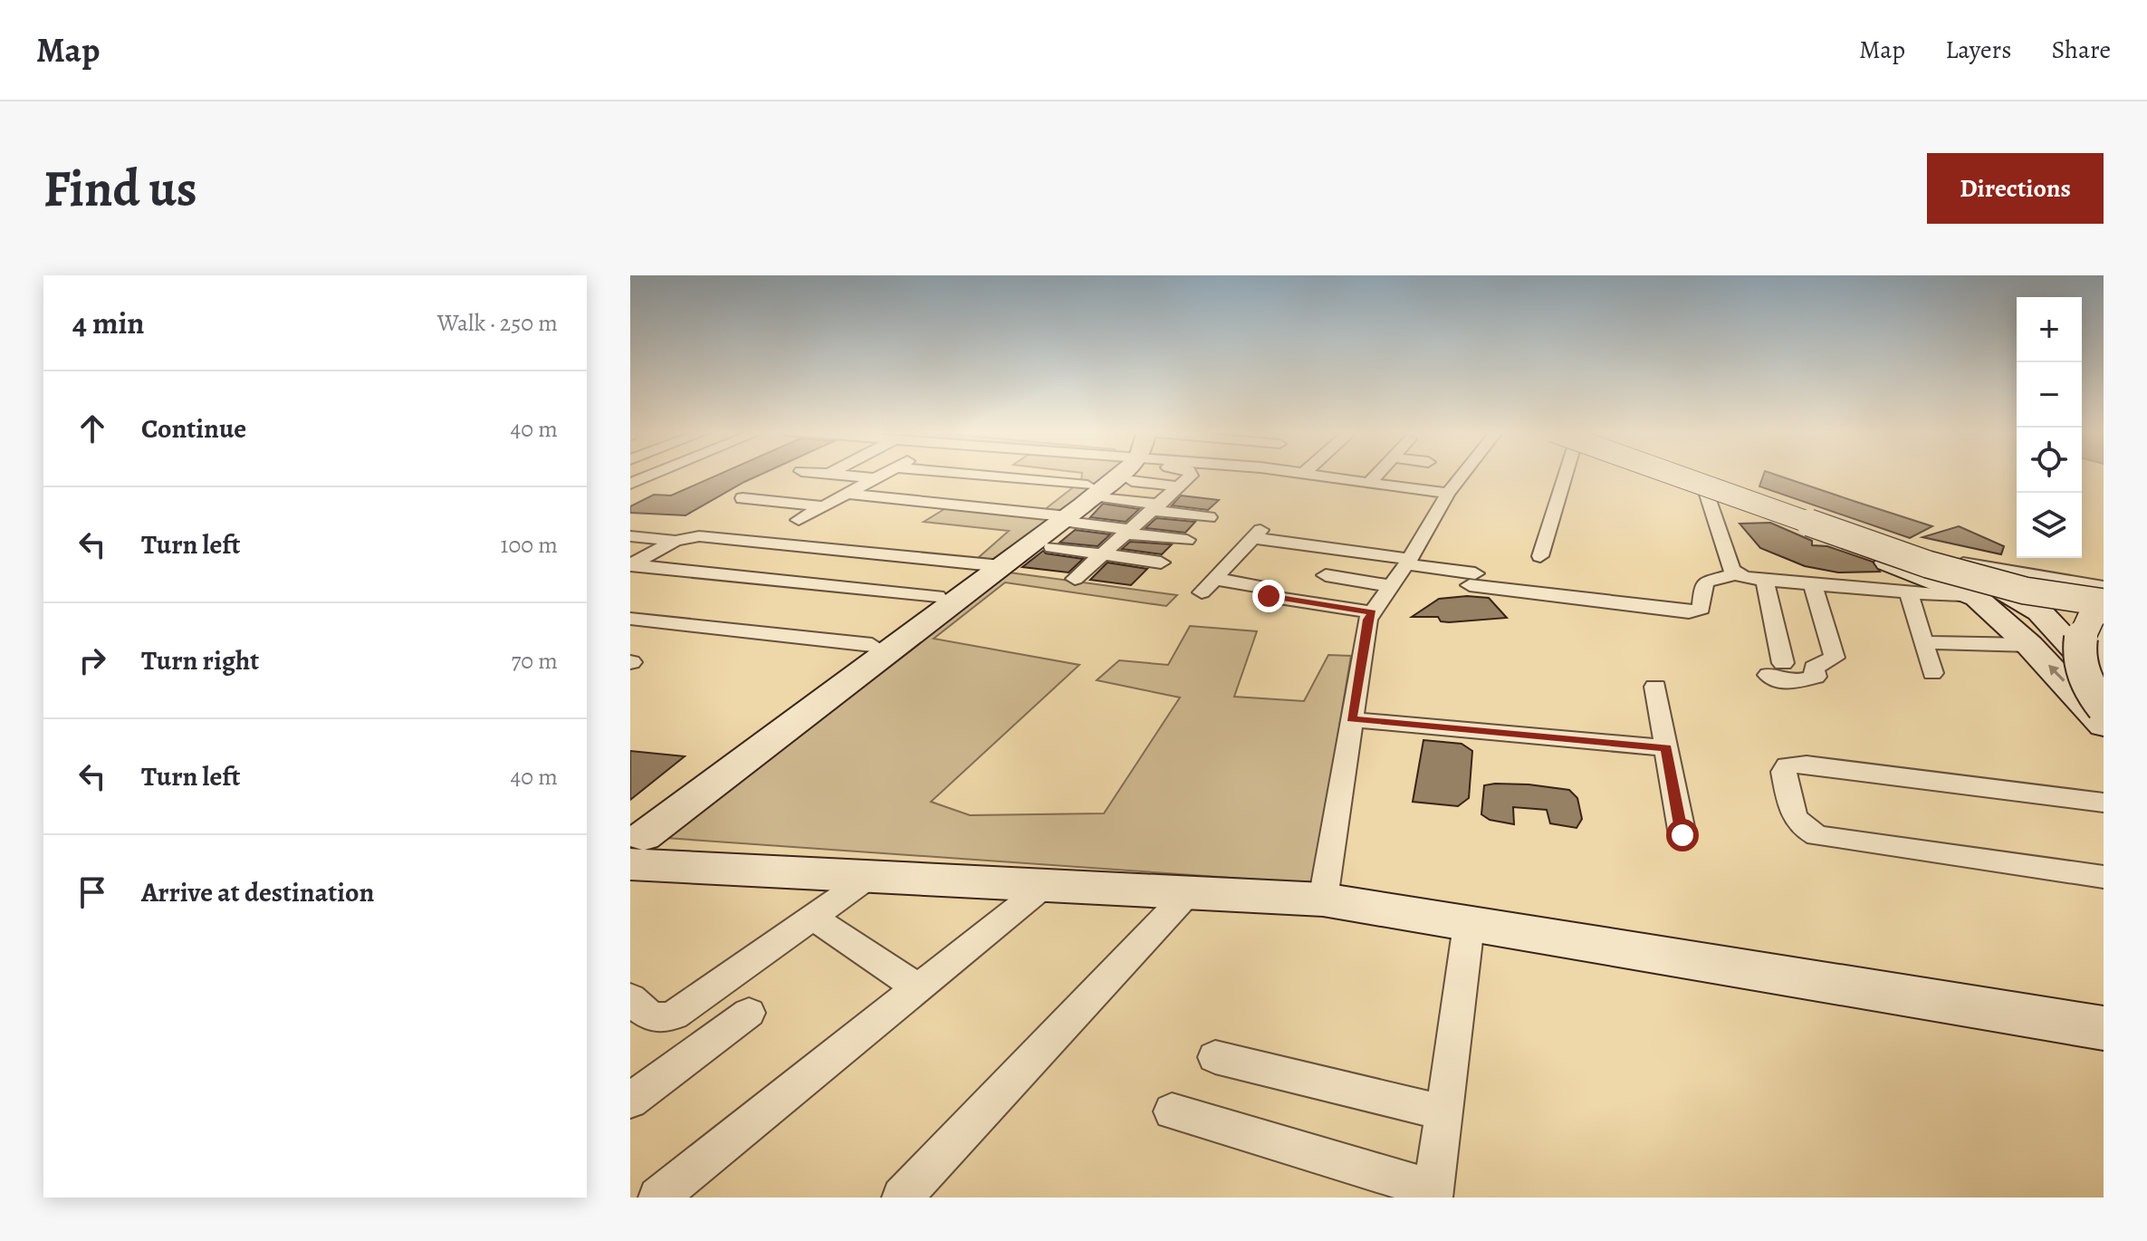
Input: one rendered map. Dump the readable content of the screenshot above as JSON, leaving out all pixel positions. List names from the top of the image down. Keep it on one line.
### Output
{"page":{"header":"Map","nav":["Map","Layers","Share"],"buttons":"Directions","title":"Find us","heading":["4 min","Walk · 250 m"],"map_buttons":["+","−"],"list":[["Continue","40 m"],["Turn left","100 m"],["Turn right","70 m"],["Turn left","40 m"],"Arrive at destination"]}}
